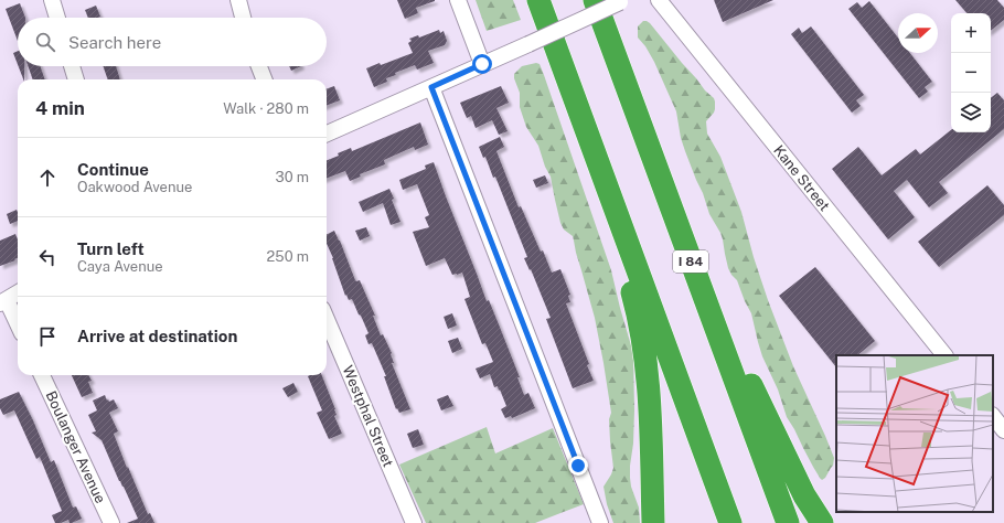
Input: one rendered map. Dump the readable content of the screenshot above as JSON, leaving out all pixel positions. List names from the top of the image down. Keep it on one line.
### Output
{"streets":{"highway":["I 84"],"street":["Kane Street","Westphal Street","Boulanger Avenue"]},"north":"right","page":{"map_buttons":["+","−"],"search":"Search here","heading":["4 min","Walk · 280 m"],"list":[["Continue","Oakwood Avenue","30 m"],["Turn left","Caya Avenue","250 m"],"Arrive at destination"]}}
